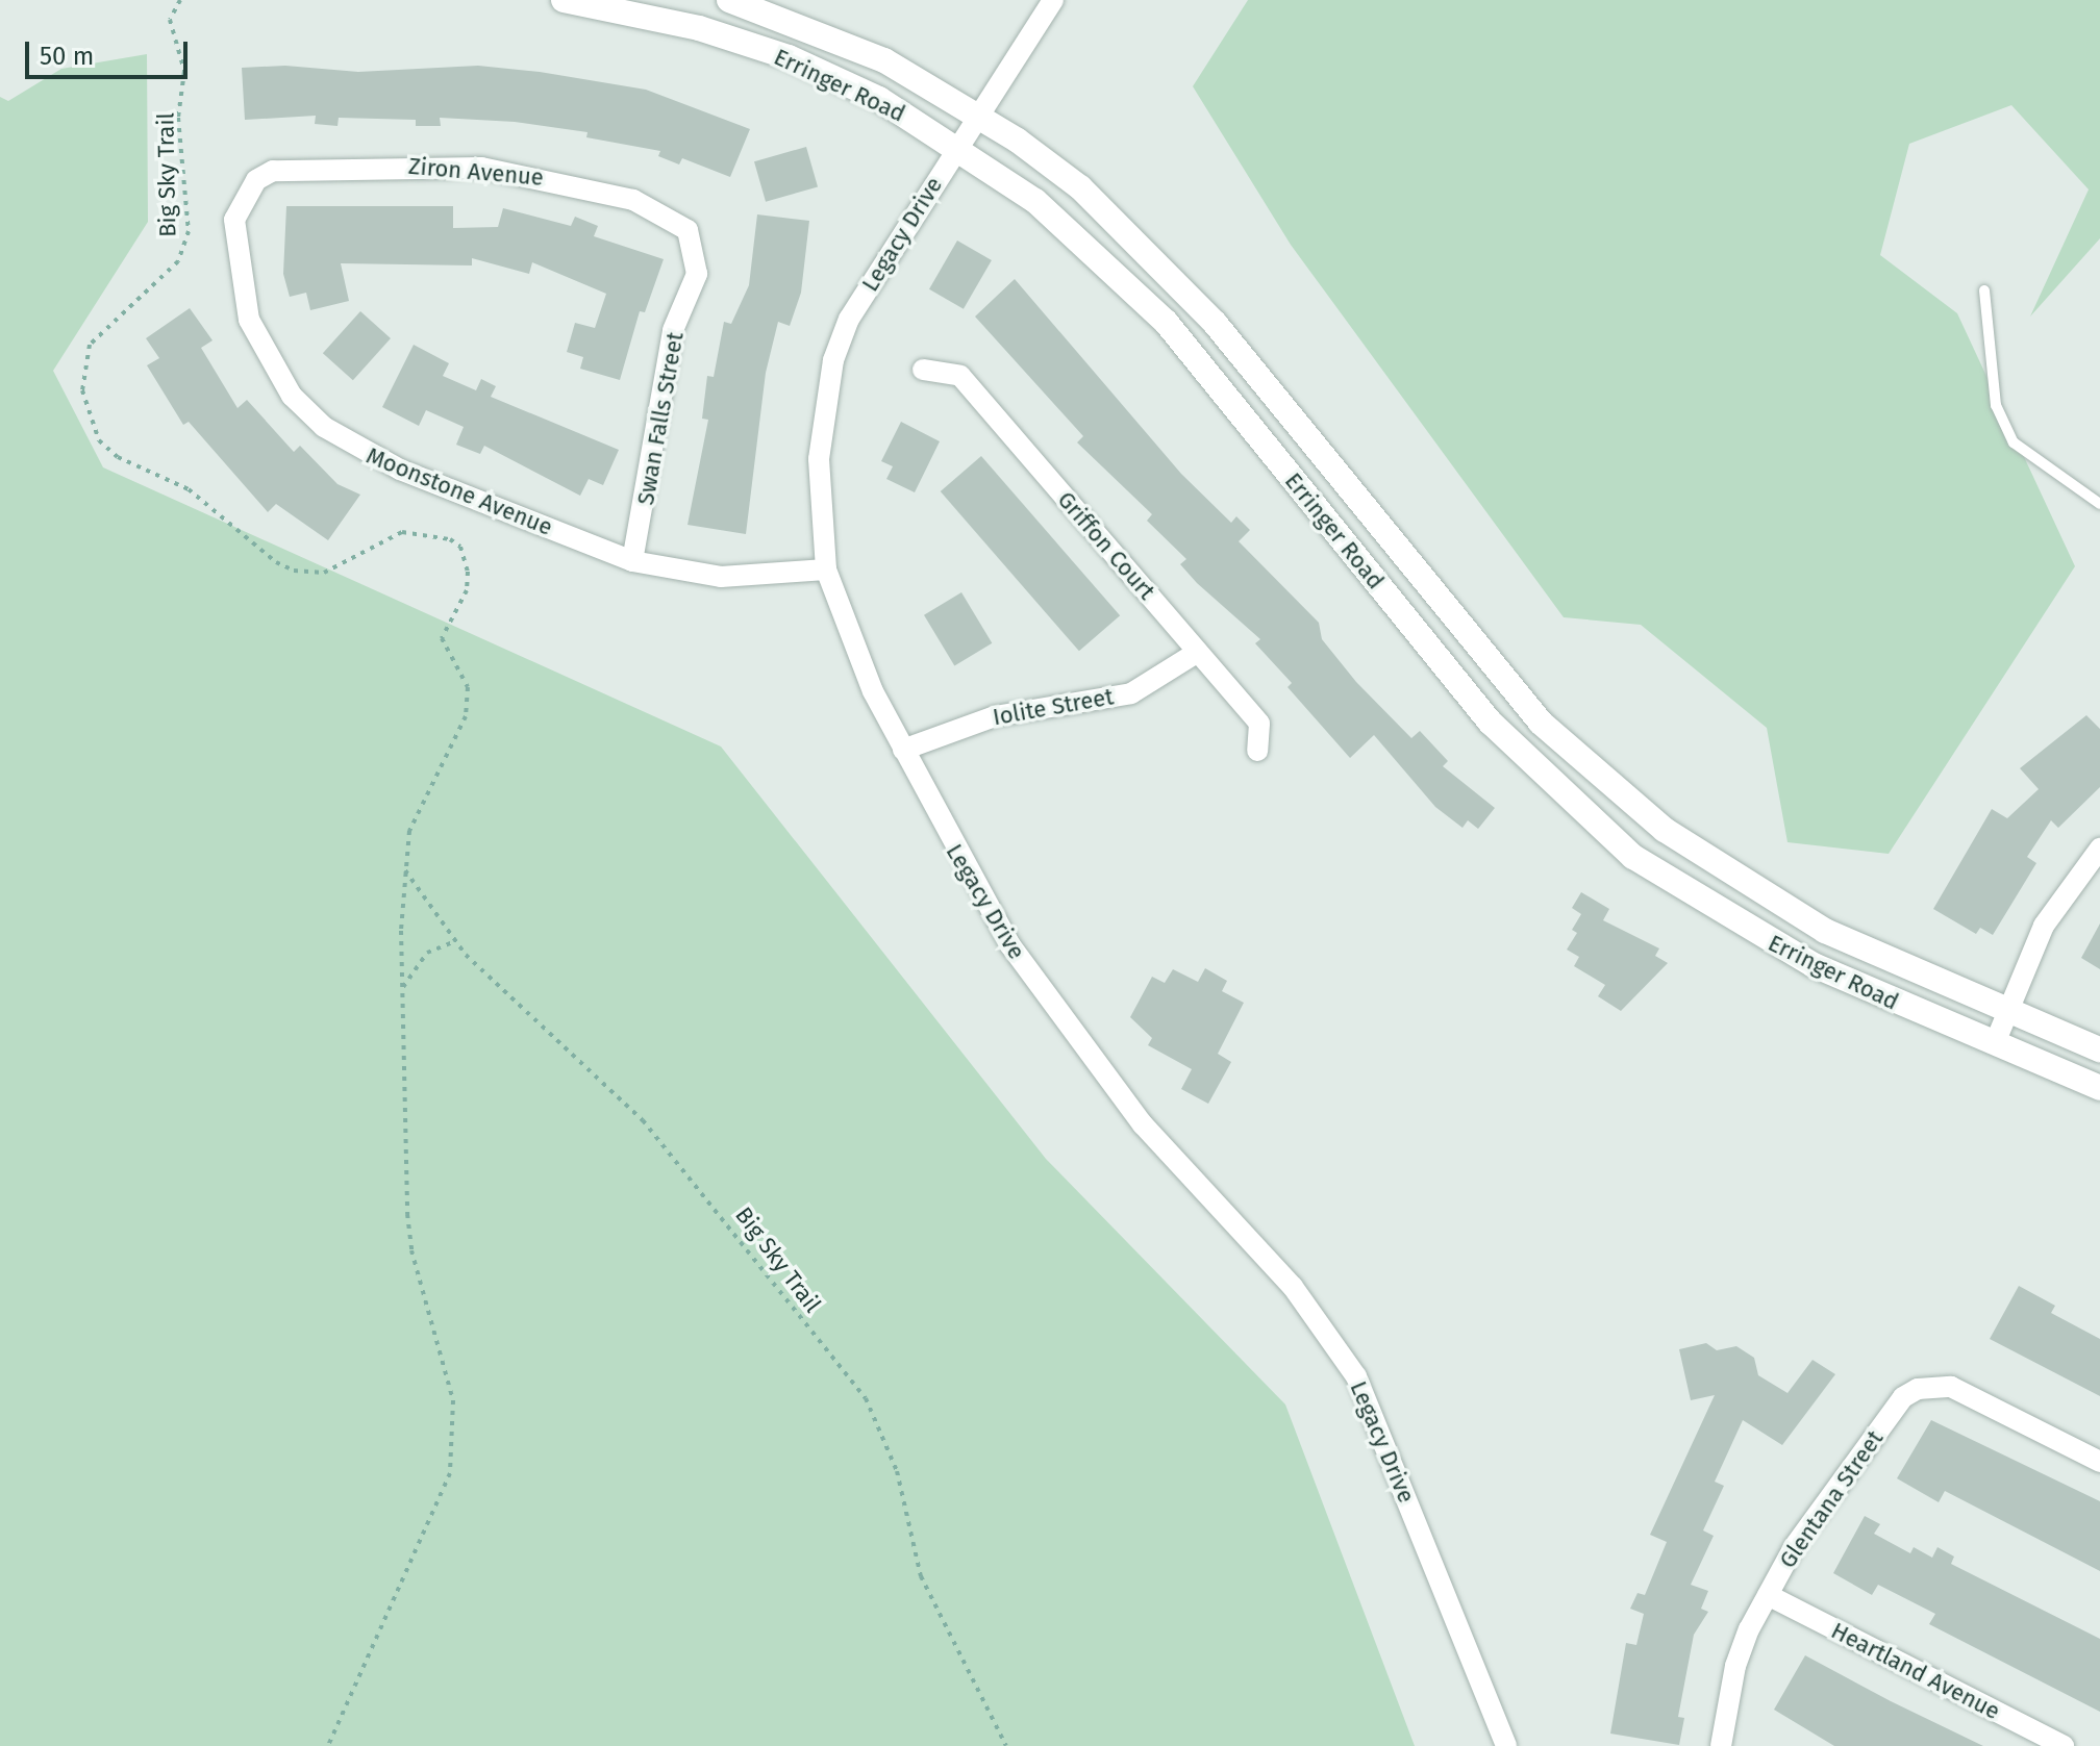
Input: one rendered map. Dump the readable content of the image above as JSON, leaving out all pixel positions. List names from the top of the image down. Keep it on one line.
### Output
{"streets":{"main road":["Erringer Road"],"street":["Ziron Avenue","Legacy Drive","Swan Falls Street","Moonstone Avenue","Griffon Court","Iolite Street","Glentana Street","Heartland Avenue"],"path":["Big Sky Trail"]},"crossings":[["Erringer Road","Legacy Drive"],["Ziron Avenue","Swan Falls Street"],["Ziron Avenue","Moonstone Avenue"],["Legacy Drive","Moonstone Avenue"],["Legacy Drive","Iolite Street"],["Swan Falls Street","Moonstone Avenue"],["Griffon Court","Iolite Street"],["Glentana Street","Heartland Avenue"]],"scale_bar":"50 m"}
